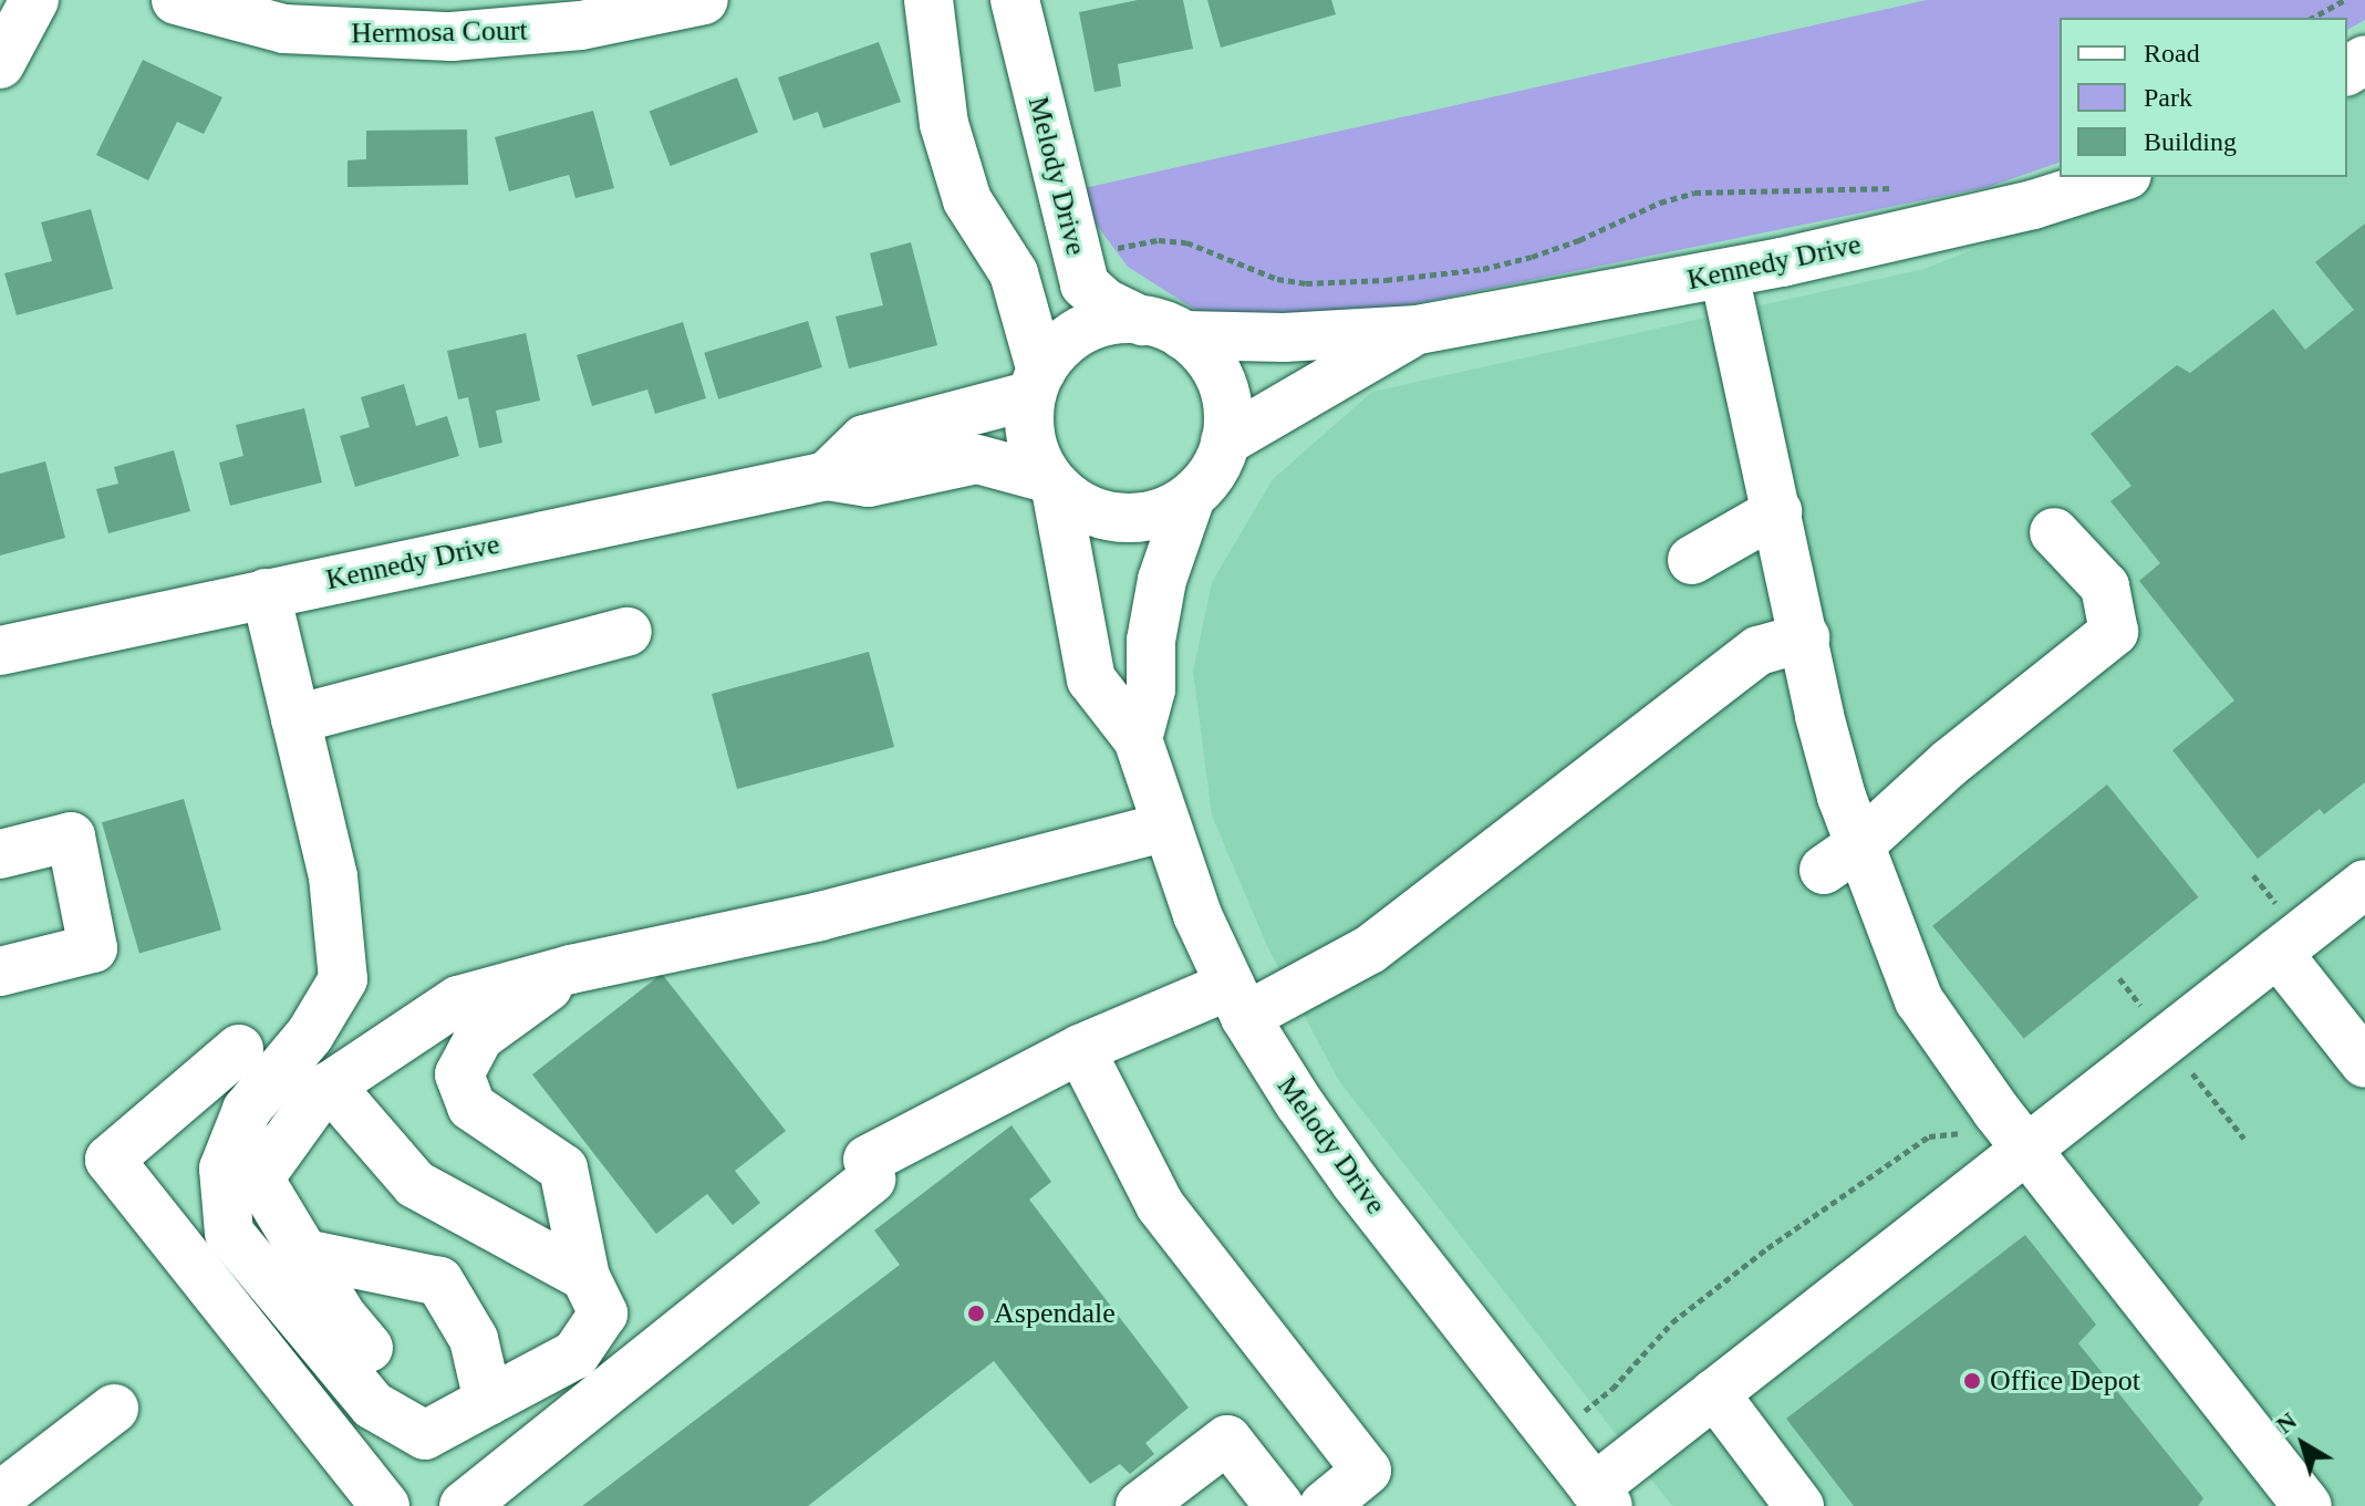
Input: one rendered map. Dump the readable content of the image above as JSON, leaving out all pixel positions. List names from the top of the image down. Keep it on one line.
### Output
{"streets":{"street":["Hermosa Court","Melody Drive","Kennedy Drive"]},"crossings":[["Melody Drive","Kennedy Drive"]],"places":["Aspendale","Office Depot"],"legend":["Road","Park","Building"],"north":"top left"}
